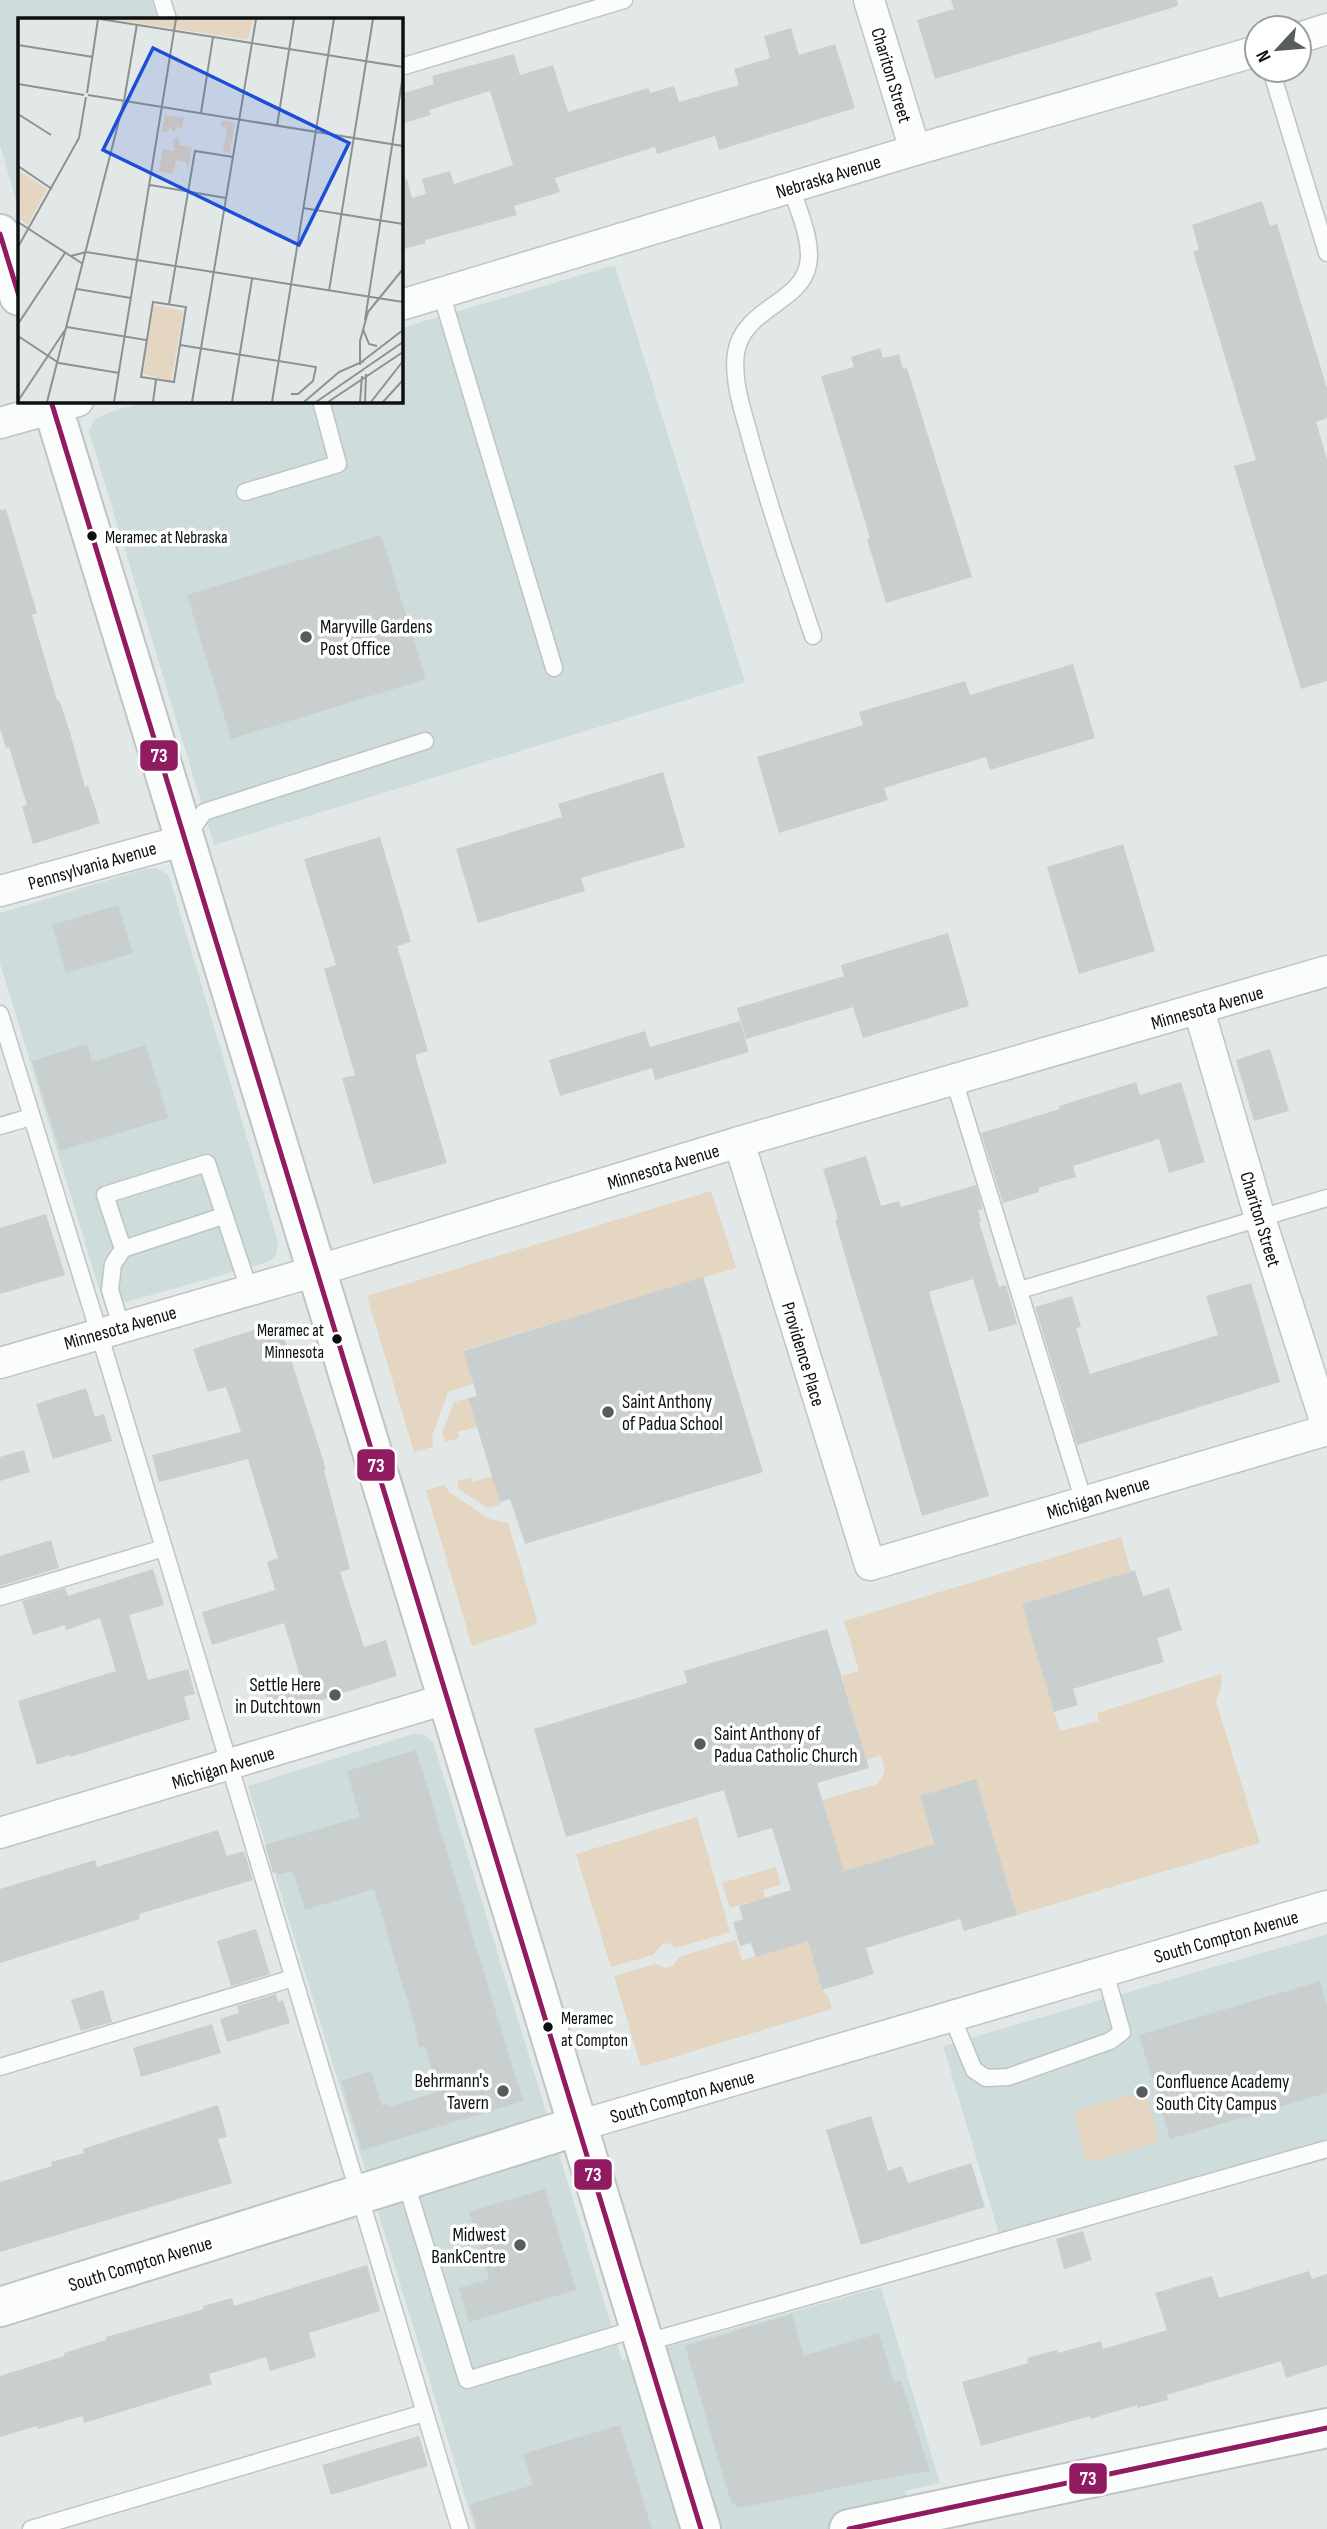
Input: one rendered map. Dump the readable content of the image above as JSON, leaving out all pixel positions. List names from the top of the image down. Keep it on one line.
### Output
{"streets":{"street":["Chariton Street","Nebraska Avenue","Pennsylvania Avenue","Minnesota Avenue","Providence Place","Michigan Avenue","South Compton Avenue"]},"crossings":[["Chariton Street","Nebraska Avenue"],["Chariton Street","Minnesota Avenue"],["Chariton Street","Michigan Avenue"],["Minnesota Avenue","Providence Place"],["Providence Place","Michigan Avenue"]],"places":["Meramec at Nebraska","Maryville Gardens Post Office","Meramec at Minnesota","Saint Anthony of Padua School","Settle Here in Dutchtown","Saint Anthony of Padua Catholic Church","Meramec at Compton","Behrmann's Tavern","Confluence Academy South City Campus","Midwest BankCentre"],"lines":["transit line 73"],"north":"bottom left"}
